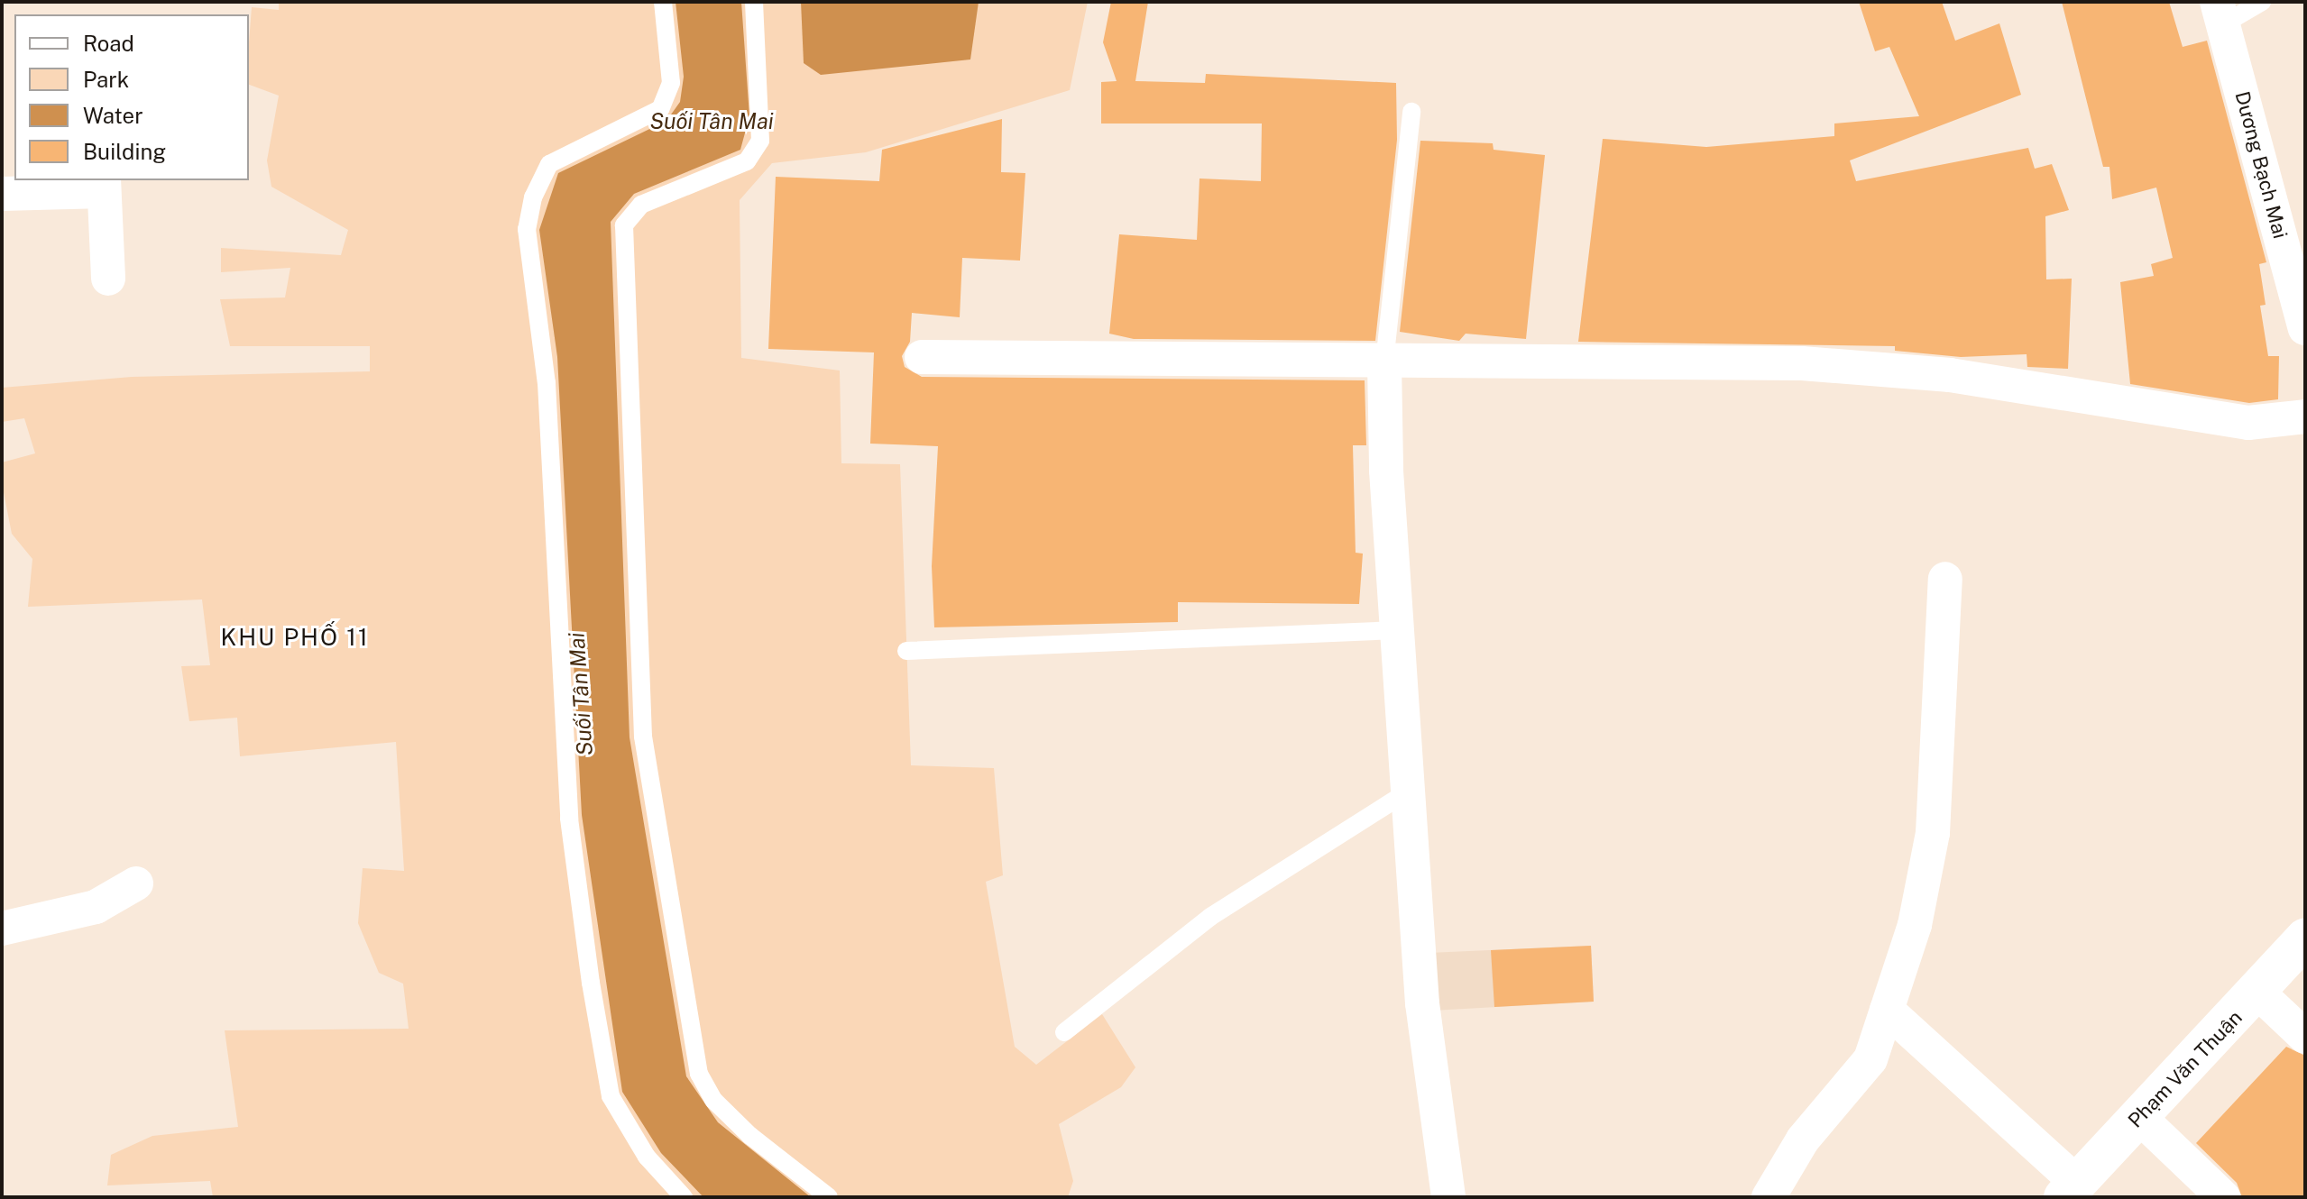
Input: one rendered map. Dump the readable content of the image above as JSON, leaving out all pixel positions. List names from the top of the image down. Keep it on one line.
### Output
{"streets":{"main road":["Phạm Văn Thuận"],"street":["Dương Bạch Mai"]},"districts":["KHU PHỐ 11"],"water":["Suối Tân Mai"],"legend":["Road","Park","Water","Building"]}
